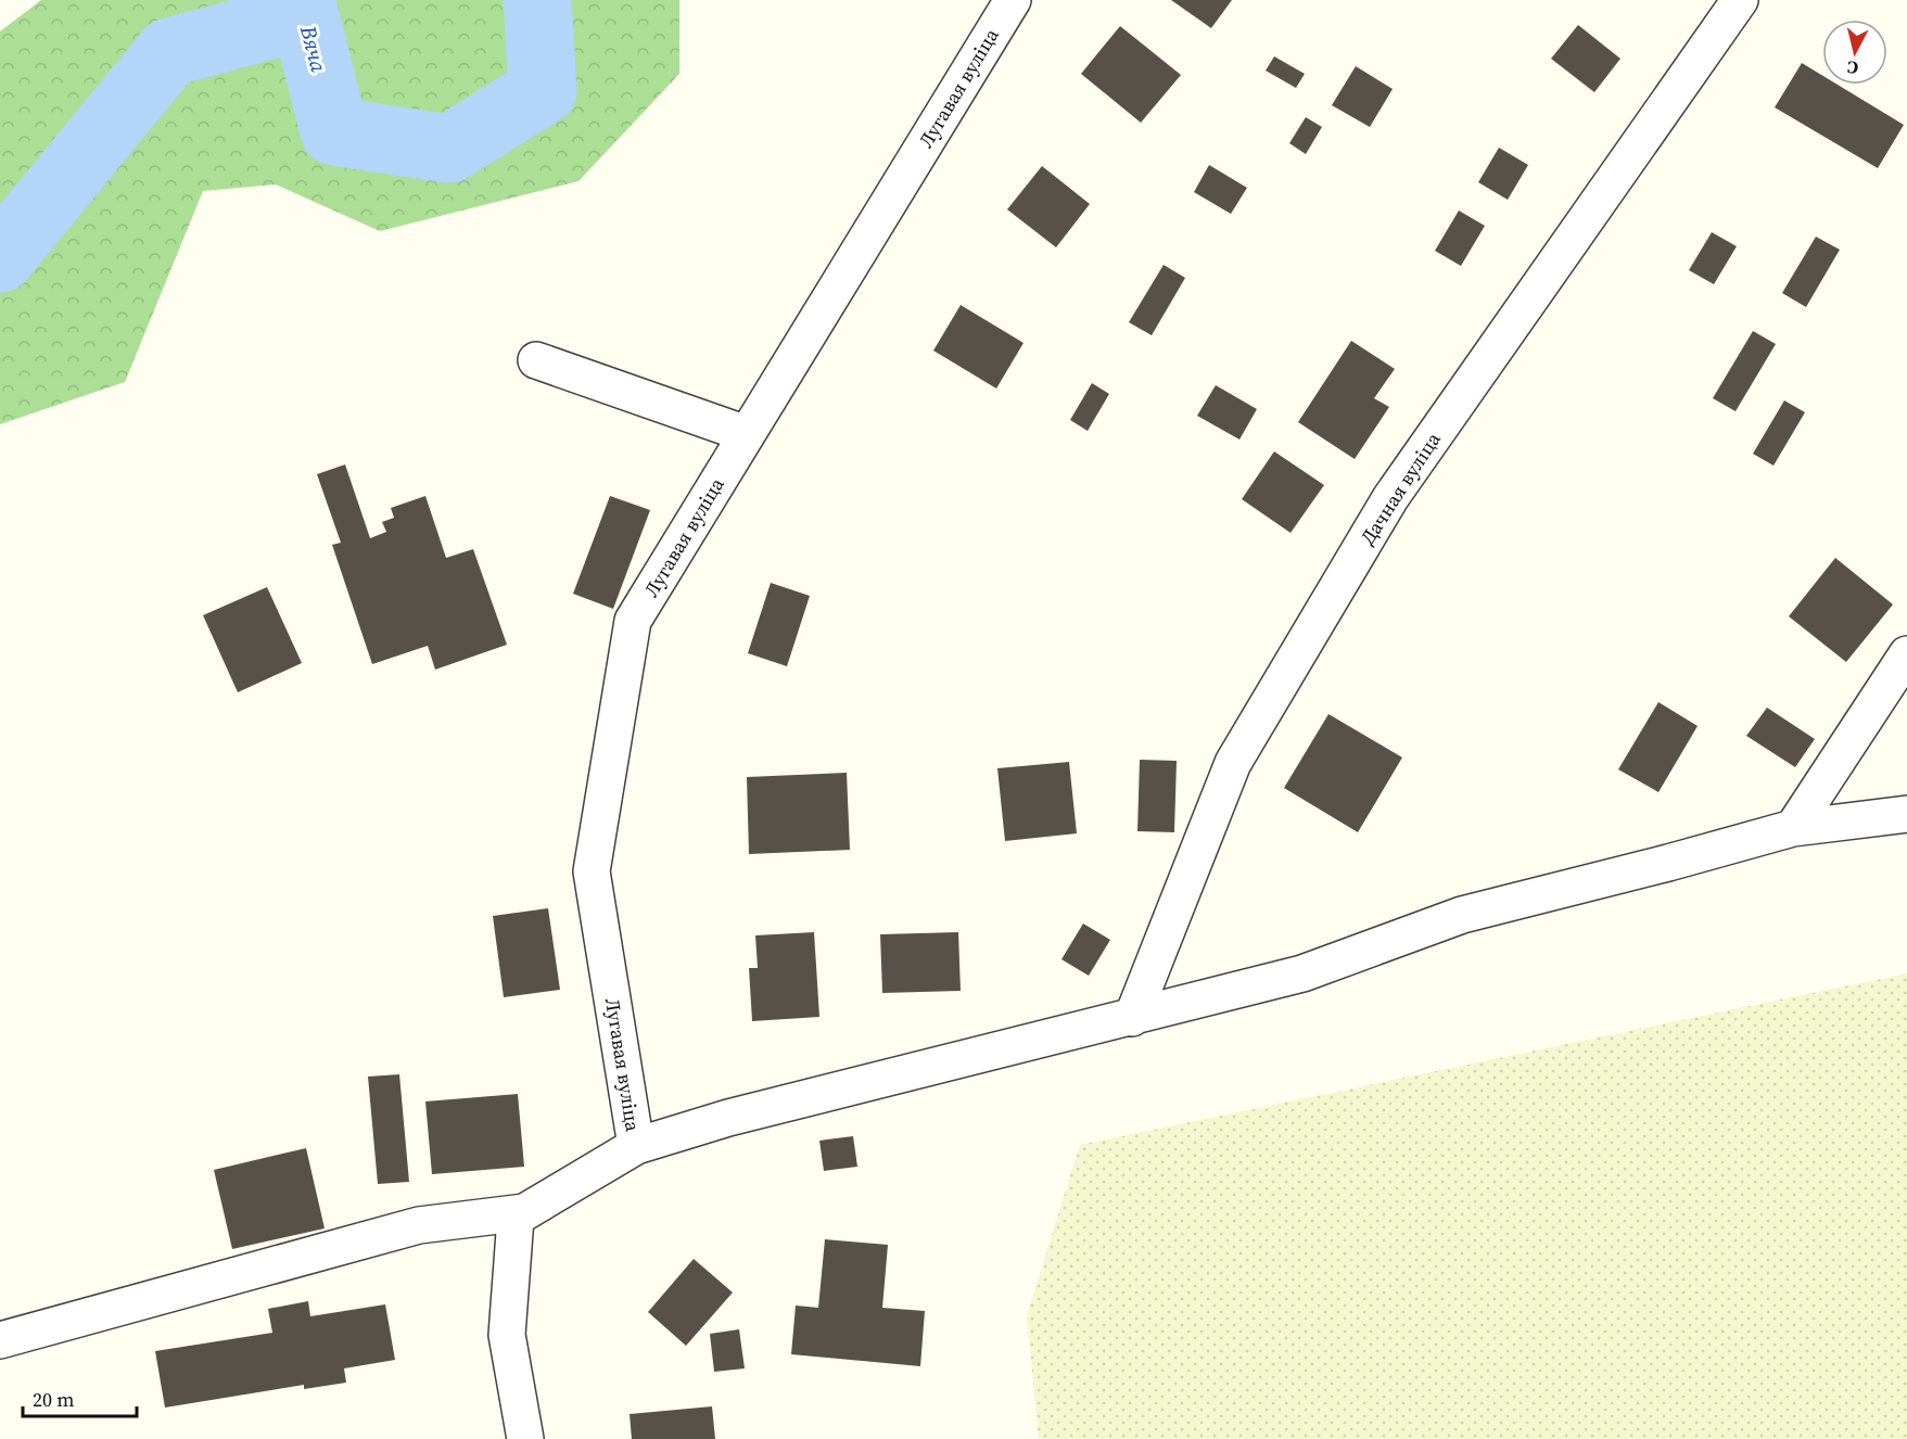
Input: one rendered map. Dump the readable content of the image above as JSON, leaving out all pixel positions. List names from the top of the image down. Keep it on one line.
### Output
{"streets":{"street":["Лугавая вуліца","Дачная вуліца"]},"water":["Вяча"],"scale_bar":"20 m","north":"bottom"}
